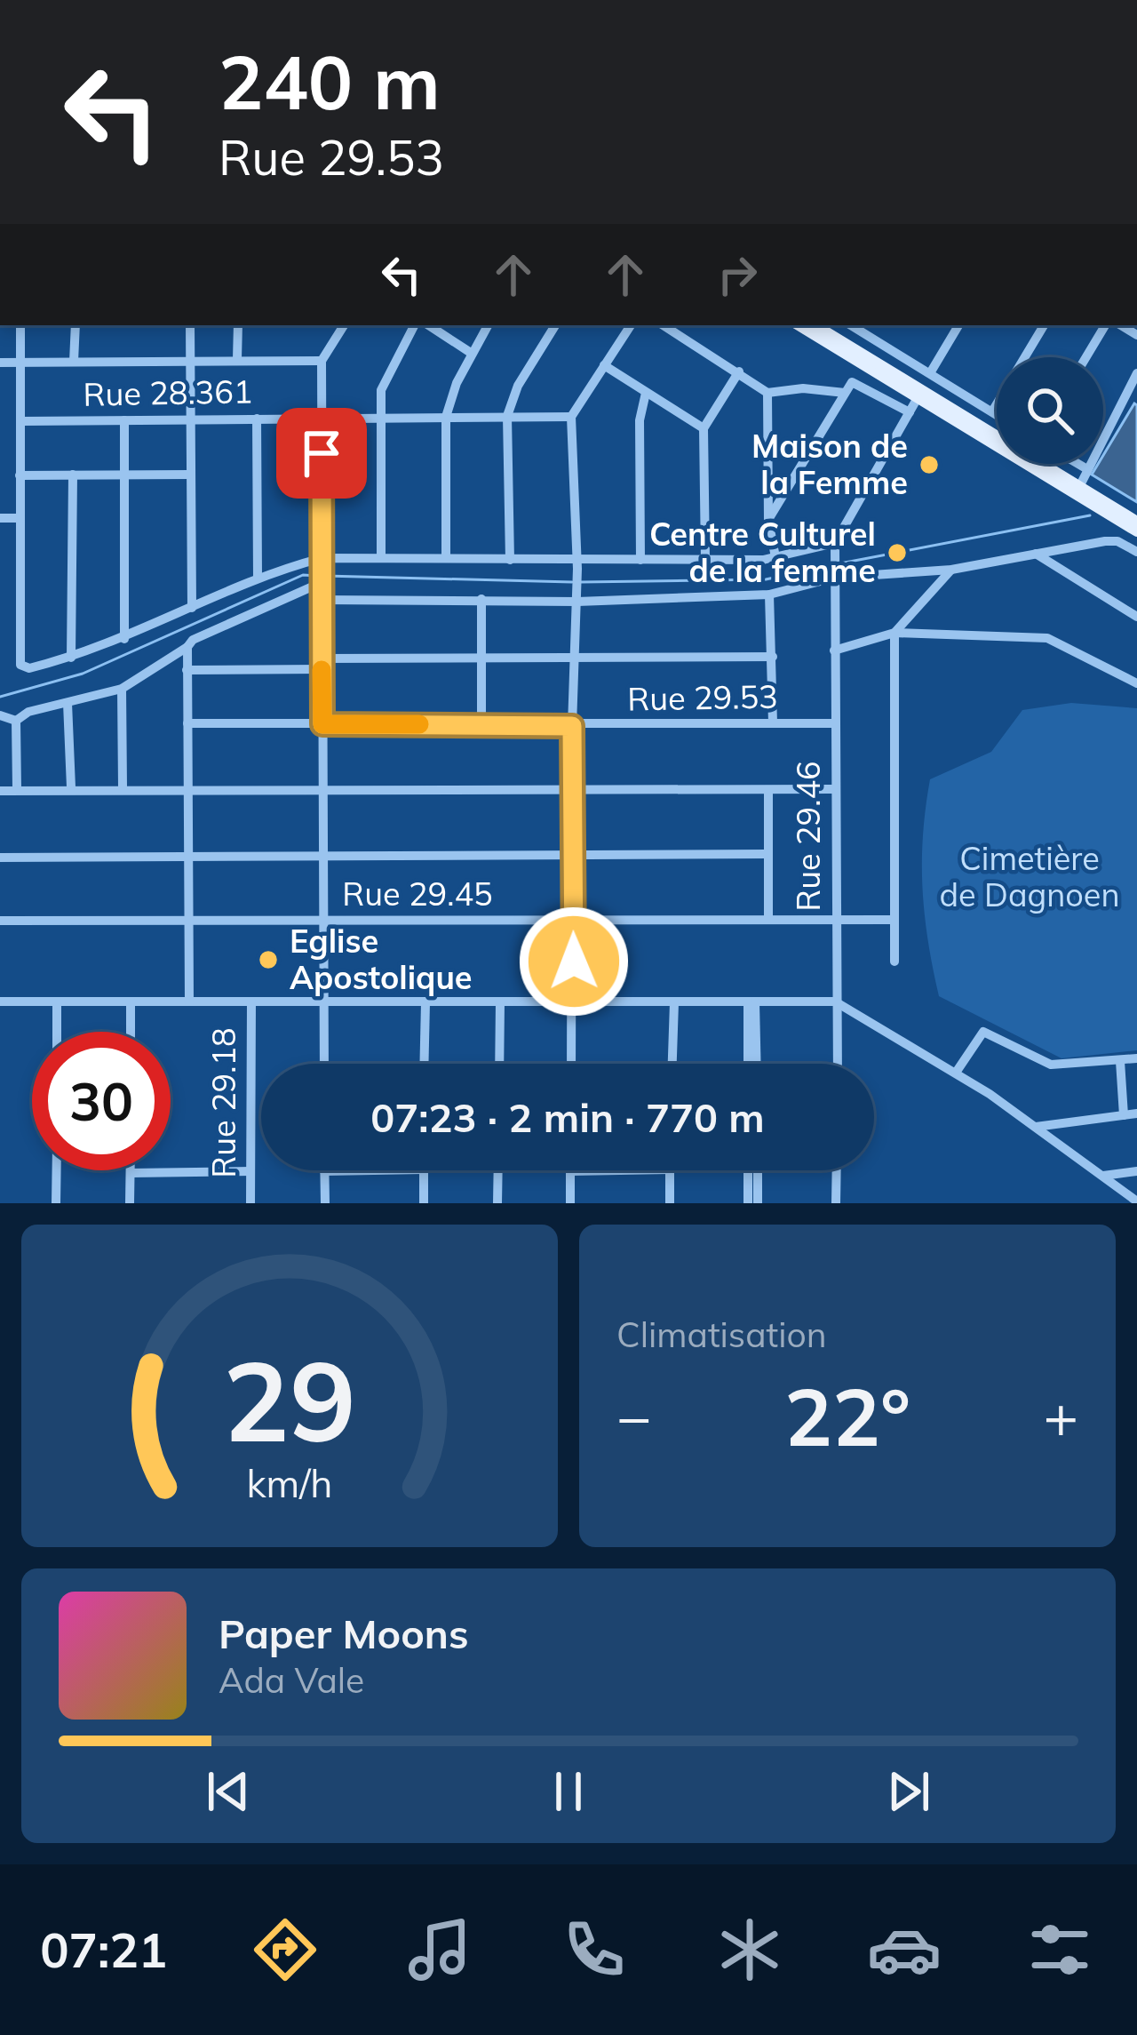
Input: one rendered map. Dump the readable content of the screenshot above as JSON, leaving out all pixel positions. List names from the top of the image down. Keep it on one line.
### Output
{"streets":{"street":["Rue 28.361","Rue 29.53","Rue 29.46","Rue 29.45","Rue 29.18"]},"crossings":[["Rue 29.53","Rue 29.46"],["Rue 29.46","Rue 29.45"]],"parks":["Cimetière de Dagnoen"],"places":["Maison de la Femme","Centre Culturel de la femme","Eglise Apostolique"],"page":{"turn":["240 m","Rue 29.53"],"limit":"30","trip":"07:23 · 2 min · 770 m","tile":"Climatisation","heat":["−","22°","+"],"song":["Paper Moons","Ada Vale"],"tabs":"07:21","gauge":["29","km/h"]}}
